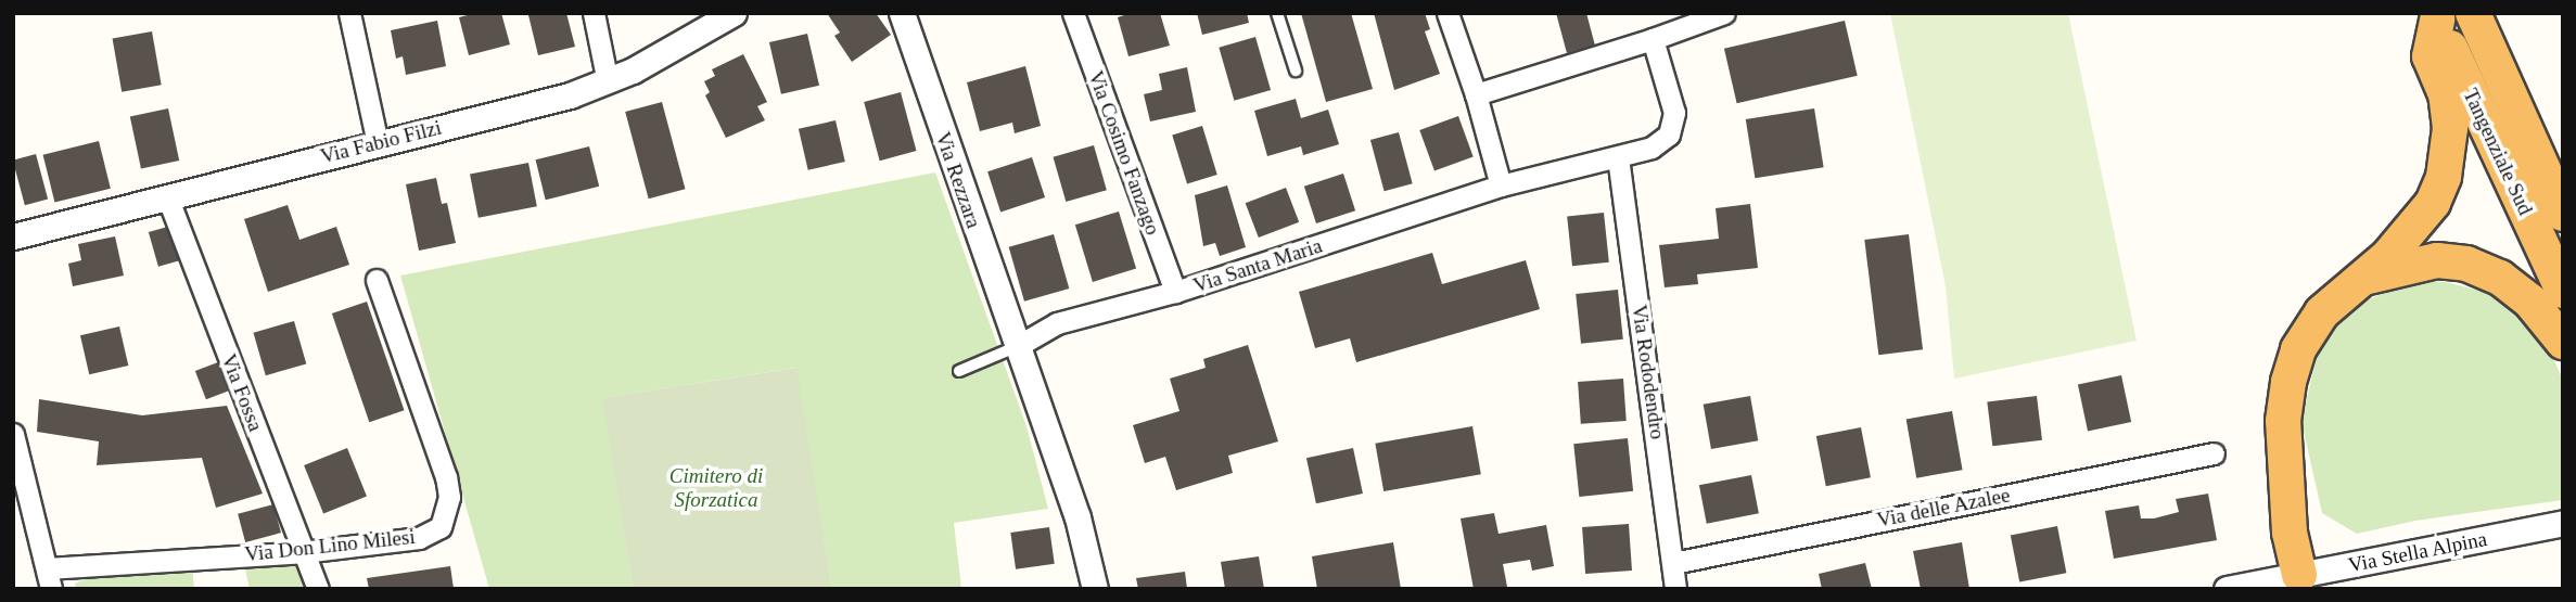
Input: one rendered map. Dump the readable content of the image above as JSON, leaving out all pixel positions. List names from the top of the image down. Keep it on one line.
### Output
{"streets":{"highway":["Tangenziale Sud"],"street":["Via Fabio Filzi","Via Cosimo Fanzago","Via Rezzara","Via Santa Maria","Via Rododendro","Via Fossa","Via delle Azalee","Via Don Lino Milesi","Via Stella Alpina"]},"crossings":[["Via Fabio Filzi","Via Fossa"],["Via Cosimo Fanzago","Via Santa Maria"],["Via Rezzara","Via Santa Maria"],["Via Santa Maria","Via Rododendro"],["Via Rododendro","Via delle Azalee"],["Via Fossa","Via Don Lino Milesi"]],"parks":["Cimitero di Sforzatica"]}
